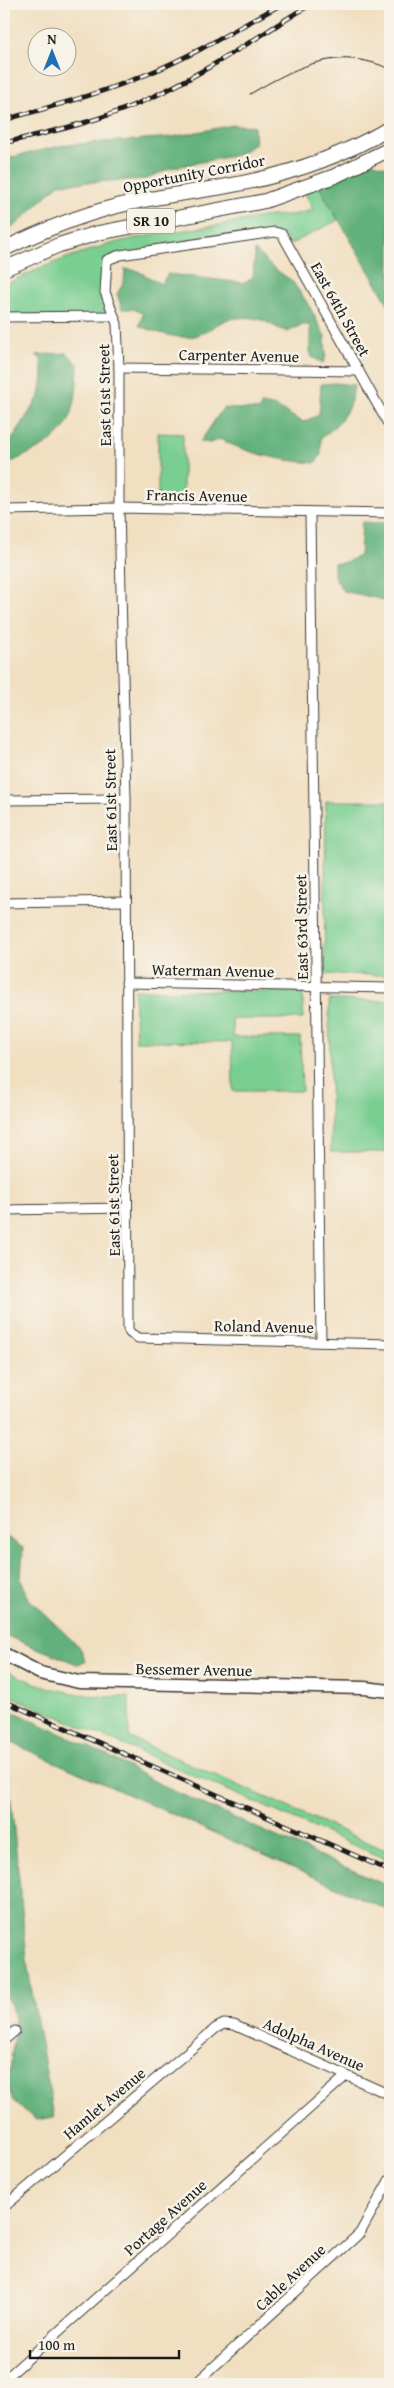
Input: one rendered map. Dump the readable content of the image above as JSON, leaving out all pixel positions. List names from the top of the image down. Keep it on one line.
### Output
{"streets":{"main road":["Opportunity Corridor","SR 10"],"street":["East 64th Street","Carpenter Avenue","East 61st Street","Francis Avenue","East 63rd Street","Waterman Avenue","Roland Avenue","Bessemer Avenue","Adolpha Avenue","Hamlet Avenue","Portage Avenue","Cable Avenue"]},"crossings":[["East 64th Street","Carpenter Avenue"],["East 64th Street","East 61st Street"],["Carpenter Avenue","East 61st Street"],["East 61st Street","Francis Avenue"],["East 61st Street","Waterman Avenue"],["East 61st Street","Roland Avenue"],["Francis Avenue","East 63rd Street"],["East 63rd Street","Waterman Avenue"],["East 63rd Street","Roland Avenue"],["Adolpha Avenue","Hamlet Avenue"],["Adolpha Avenue","Portage Avenue"]],"scale_bar":"100 m","north":"top"}
